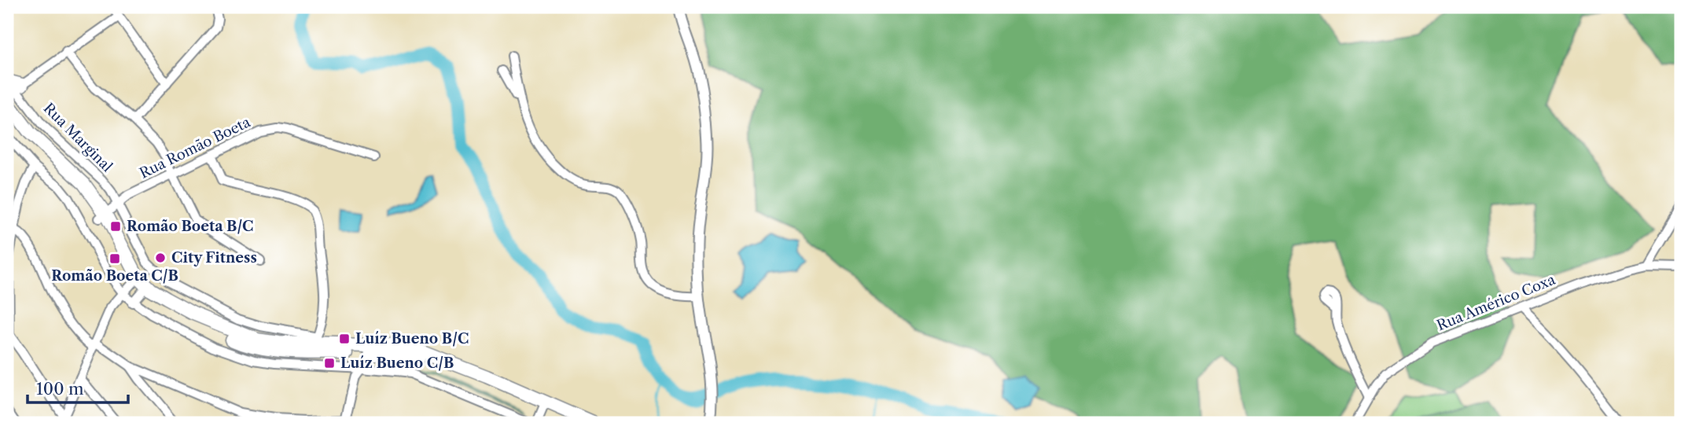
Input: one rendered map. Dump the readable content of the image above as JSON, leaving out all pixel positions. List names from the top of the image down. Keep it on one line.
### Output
{"streets":{"street":["Rua Marginal","Rua Romão Boeta","Rua Américo Coxa"]},"crossings":[["Rua Marginal","Rua Romão Boeta"]],"places":{"transit":["Romão Boeta B/C","Romão Boeta C/B","Luíz Bueno B/C","Luíz Bueno C/B"],"other":["City Fitness"]},"scale_bar":"100 m"}
